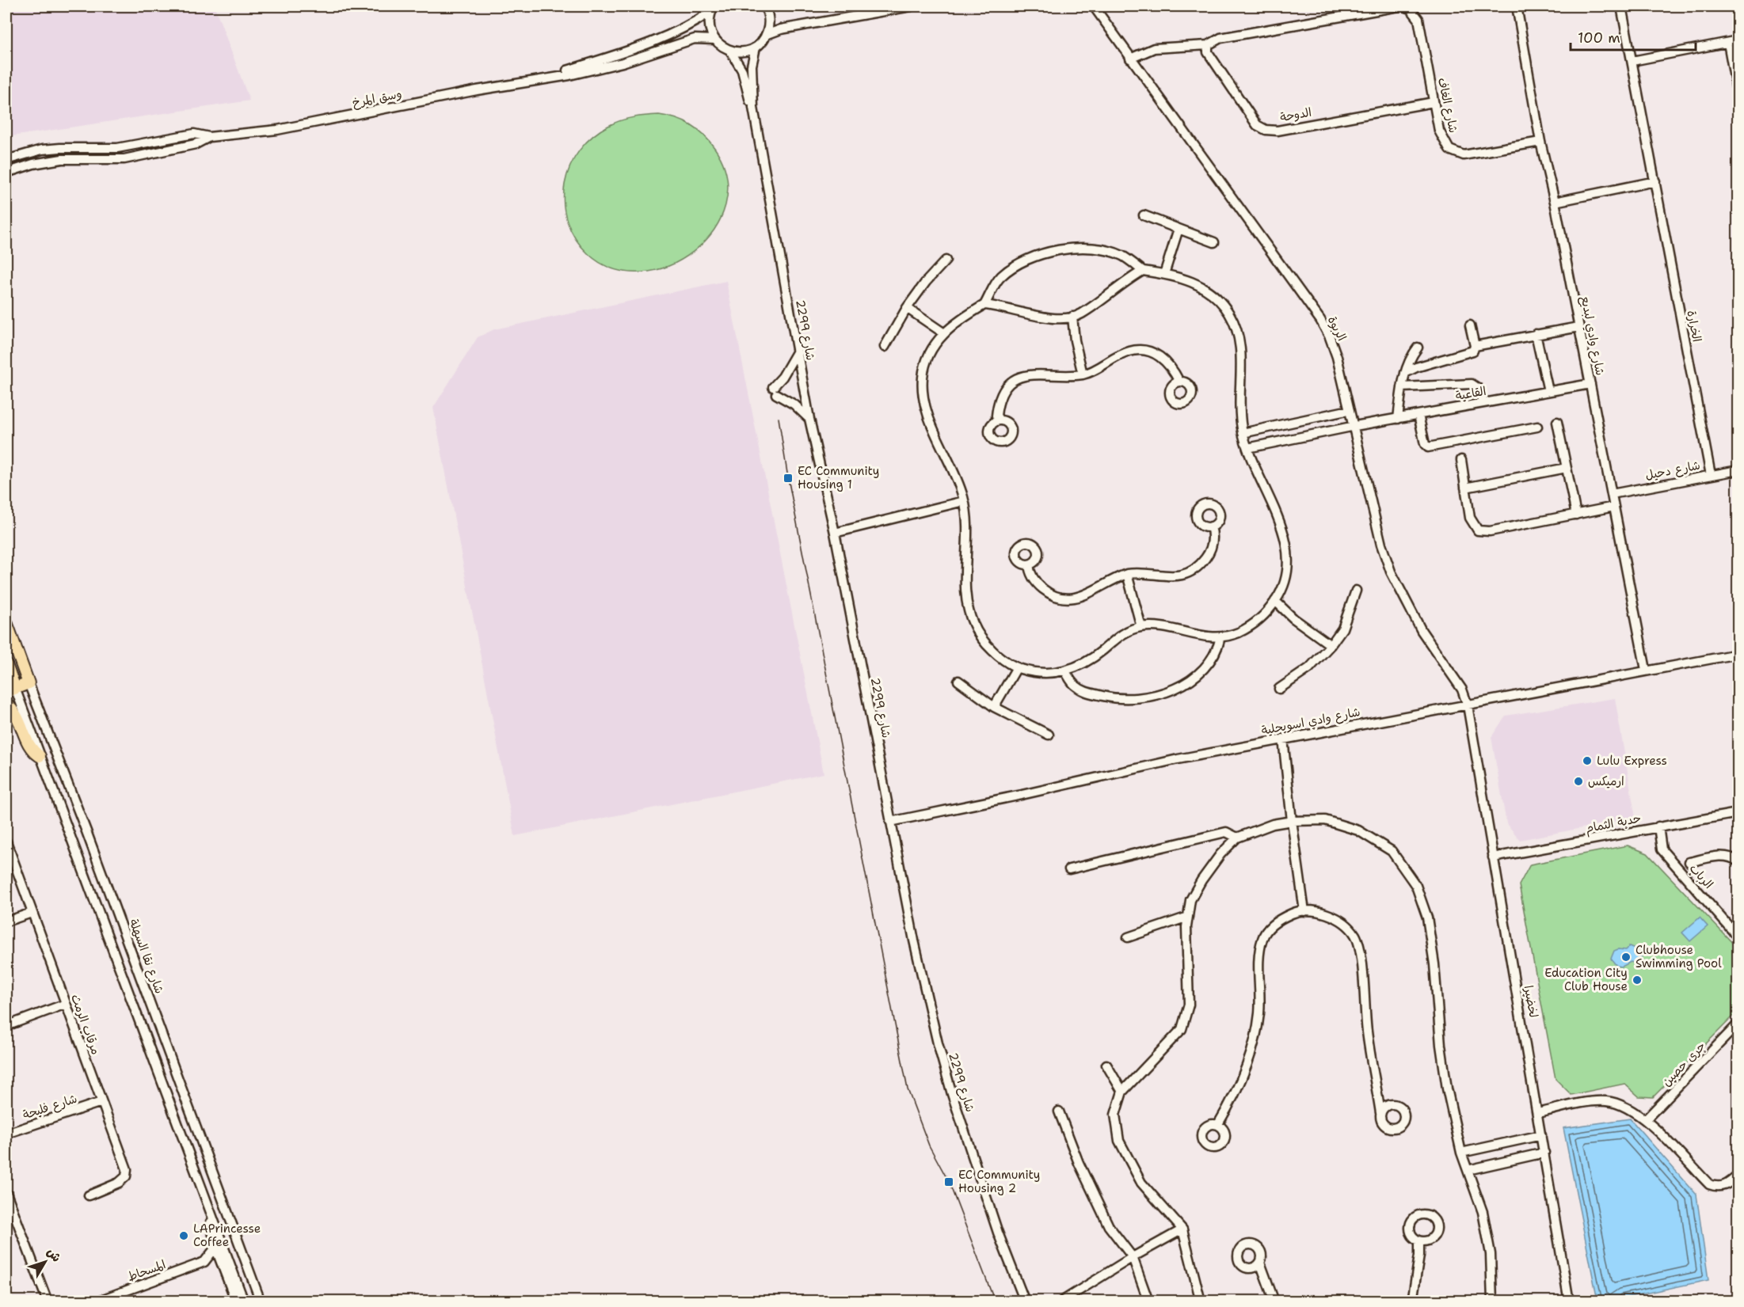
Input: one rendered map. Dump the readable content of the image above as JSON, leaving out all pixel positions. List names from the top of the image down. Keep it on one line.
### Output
{"streets":{"main road":["شارع نقا السهلة"],"street":["وسق المرخ","شارع الغاف","الدوحة","الخرارة","الربوة","شارع 2299","شارع وادي لبديع","القاعية","شارع دحيل","شارع وادي اسويحلية","حدبة الثمام","الرباب","لخضيرا","مرقاب الرمث","جرى حصين","شارع فليحة","المسحاط"]},"crossings":[["شارع الغاف","الدوحة"],["شارع الغاف","شارع وادي لبديع"],["الخرارة","شارع دحيل"],["الربوة","القاعية"],["الربوة","شارع وادي اسويحلية"],["الربوة","لخضيرا"],["شارع 2299","شارع وادي اسويحلية"],["شارع وادي لبديع","القاعية"],["شارع وادي لبديع","شارع دحيل"],["شارع وادي لبديع","شارع وادي اسويحلية"],["شارع وادي اسويحلية","لخضيرا"],["حدبة الثمام","الرباب"],["حدبة الثمام","لخضيرا"],["مرقاب الرمث","شارع فليحة"]],"places":{"transit":["EC Community Housing 1","EC Community Housing 2"],"other":["Lulu Express","ارميكس","Clubhouse Swimming Pool","Education City Club House","LAPrincesse Coffee"]},"scale_bar":"100 m","north":"top right"}
